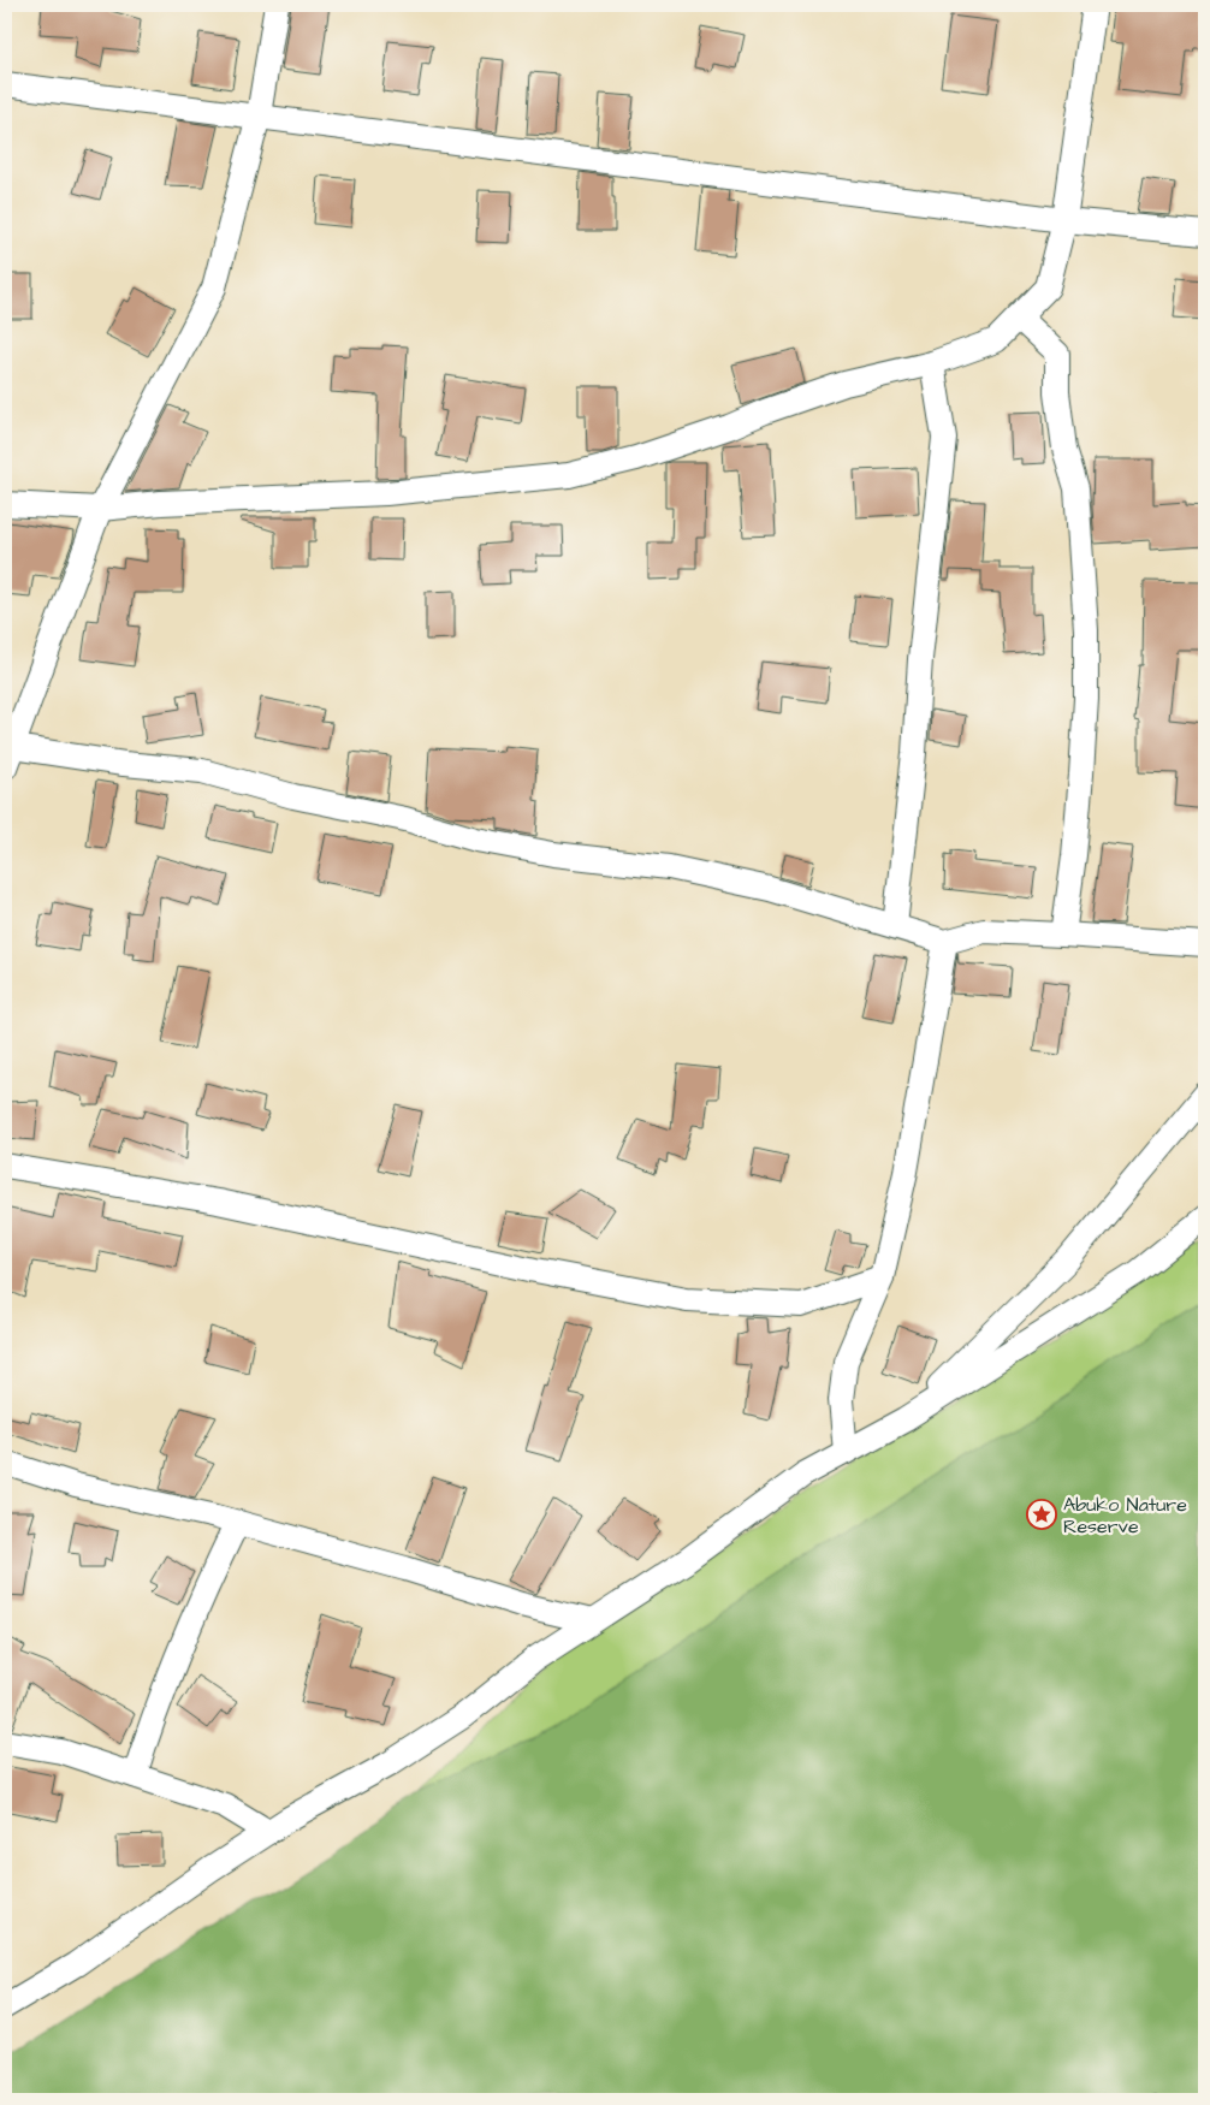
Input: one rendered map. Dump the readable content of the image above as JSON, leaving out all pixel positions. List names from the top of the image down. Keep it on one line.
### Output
{"places":{"place":["Abuko Nature Reserve"]}}
